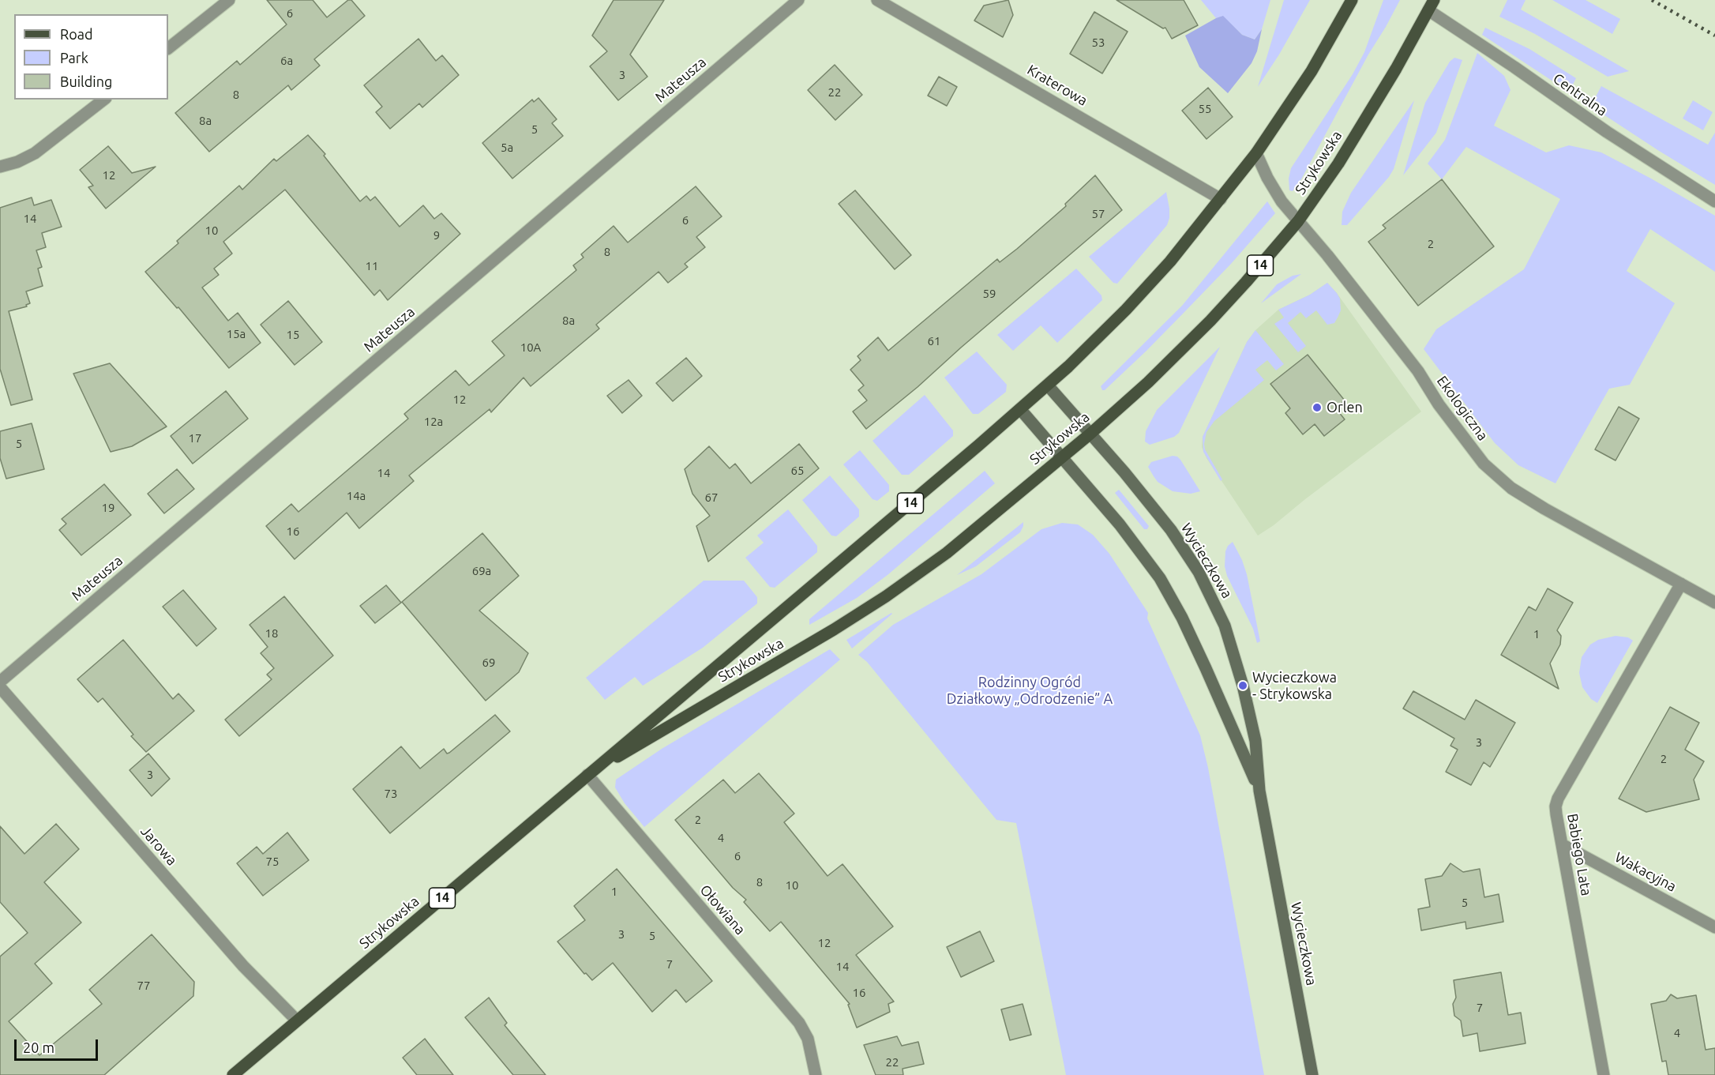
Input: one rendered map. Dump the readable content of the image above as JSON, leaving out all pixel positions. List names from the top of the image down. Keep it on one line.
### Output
{"streets":{"main road":["Strykowska","14"],"street":["Mateusza","Kraterowa","Centralna","Ekologiczna","Wycieczkowa","Jarowa","Babiego Lata","Wakacyjna","Ołowiana"]},"crossings":[["Kraterowa","Strykowska"],["Centralna","Strykowska"],["Strykowska","Ekologiczna"],["Strykowska","Wycieczkowa"],["Strykowska","Jarowa"],["Strykowska","Ołowiana"],["Ekologiczna","Babiego Lata"],["Babiego Lata","Wakacyjna"]],"parks":["Rodzinny Ogród Działkowy „Odrodzenie” A"],"places":["Orlen","Wycieczkowa - Strykowska"],"house_numbers":["6","53","6a","3","22","8","55","8a","5","5a","12","57","14","6","10","9","2","8","11","59","8a","15a","15","61","10A","12","12a","17","5","65","14","14a","67","19","16","69a","18","1","69","3","2","3","73","2","4","6","75","8","10","1","5","3","5","12","7","14","77","16","7","4","22"],"legend":["Road","Park","Building"],"scale_bar":"20 m"}
